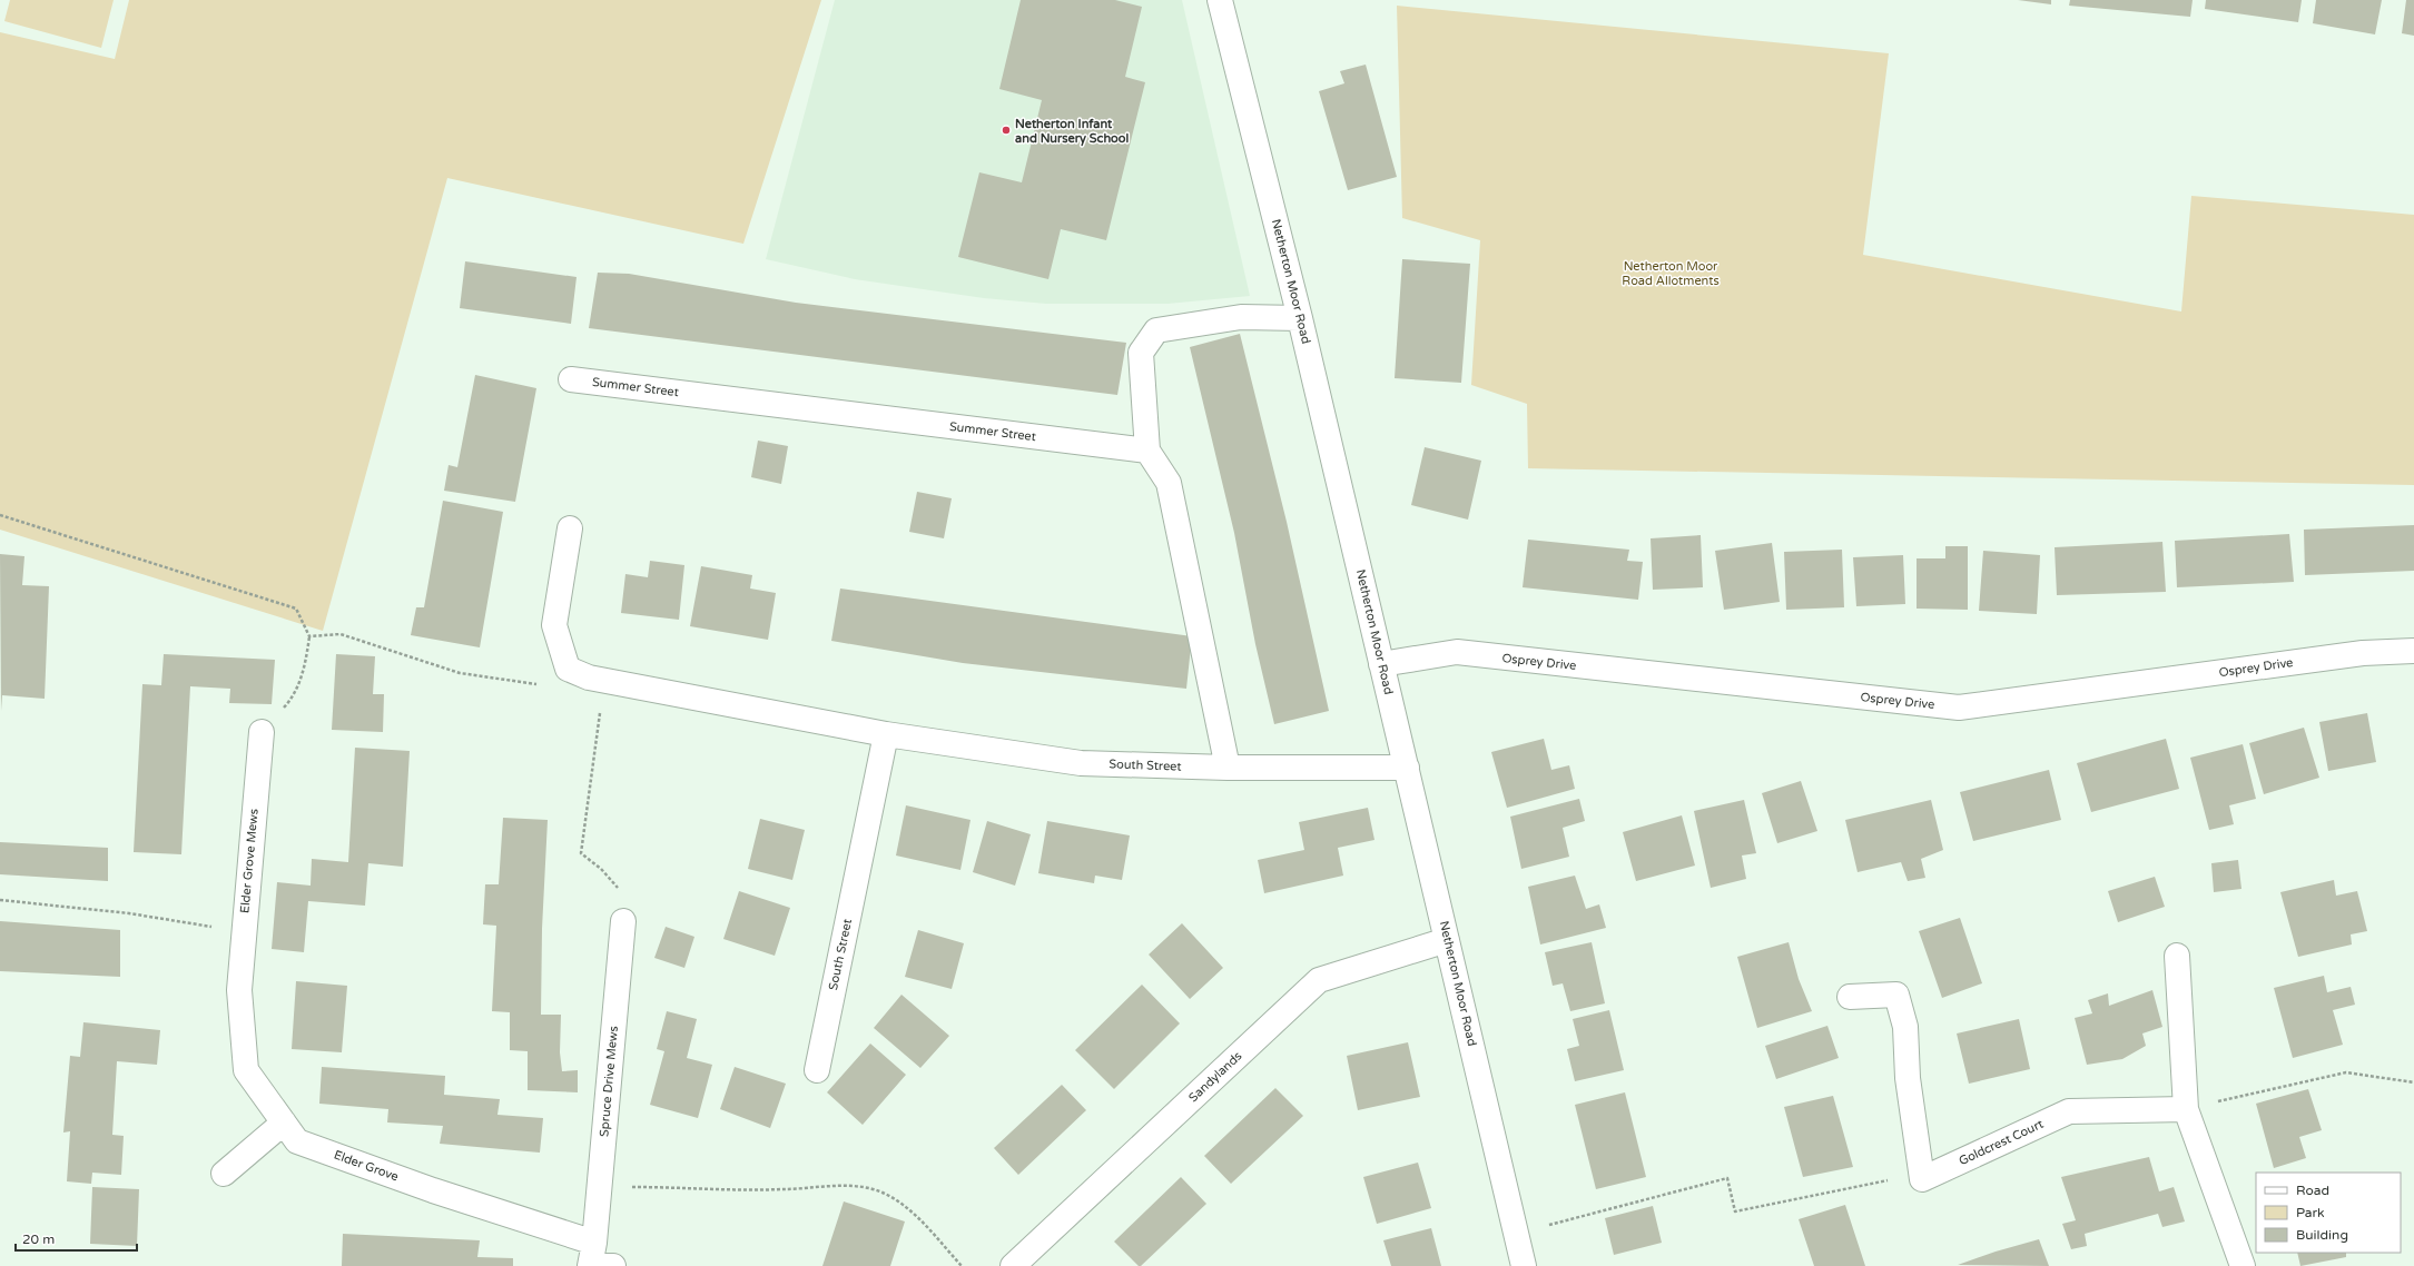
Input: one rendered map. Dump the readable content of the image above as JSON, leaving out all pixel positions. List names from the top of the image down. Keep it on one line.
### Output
{"streets":{"street":["Netherton Moor Road","Summer Street","Osprey Drive","South Street","Elder Grove Mews","Sandylands","Spruce Drive Mews","Goldcrest Court","Elder Grove"]},"crossings":[["Netherton Moor Road","Osprey Drive"],["Netherton Moor Road","South Street"],["Netherton Moor Road","Sandylands"],["Elder Grove Mews","Elder Grove"],["Spruce Drive Mews","Elder Grove"]],"parks":["Netherton Moor Road Allotments"],"places":["Netherton Infant and Nursery School"],"legend":["Road","Park","Building"],"scale_bar":"20 m"}
